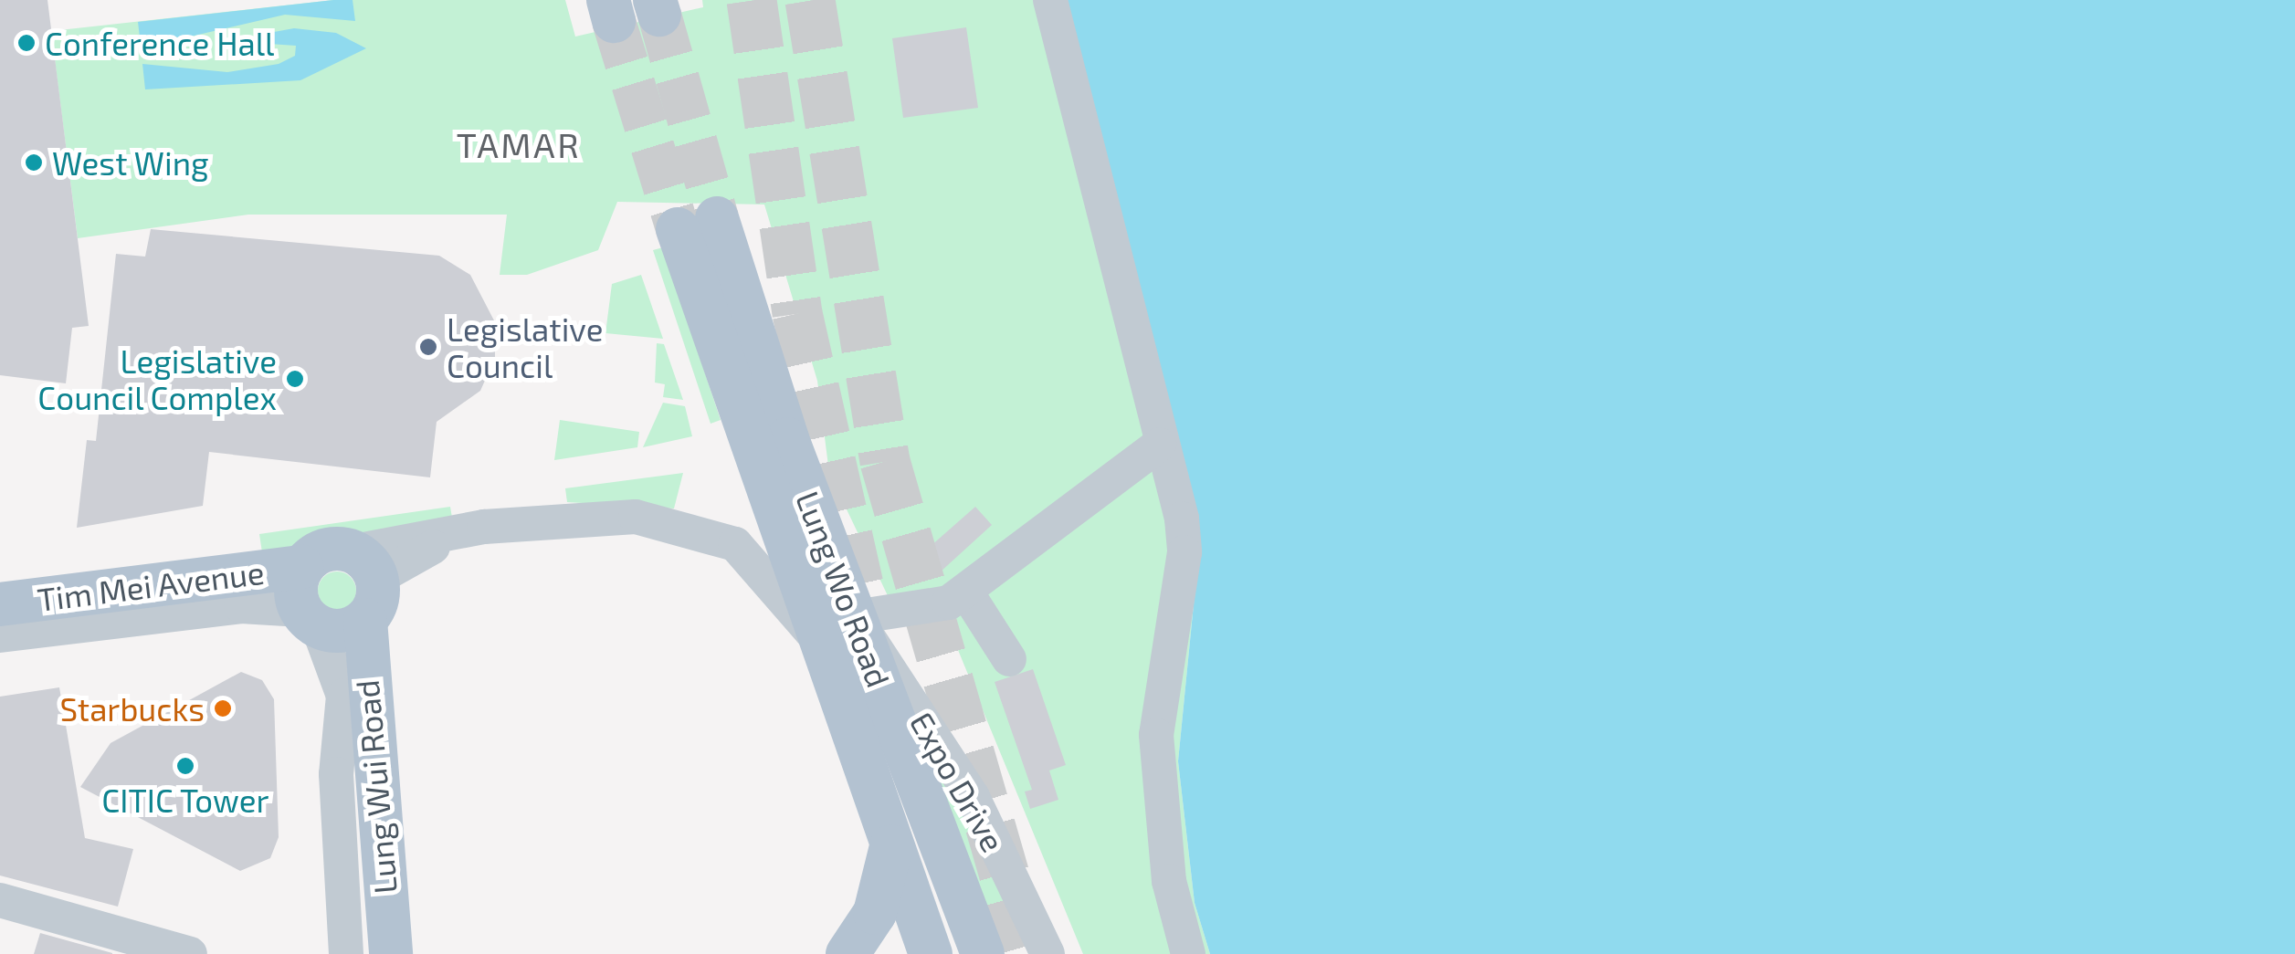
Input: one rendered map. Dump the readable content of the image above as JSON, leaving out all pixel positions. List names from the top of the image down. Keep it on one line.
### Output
{"streets":{"main road":["Tim Mei Avenue","Lung Wo Road","Lung Wui Road"],"street":["Expo Drive"]},"crossings":[["Tim Mei Avenue","Lung Wui Road"],["Lung Wo Road","Expo Drive"]],"districts":["TAMAR"],"places":["Conference Hall","West Wing","Legislative Council","Legislative Council Complex","Starbucks","CITIC Tower"]}
